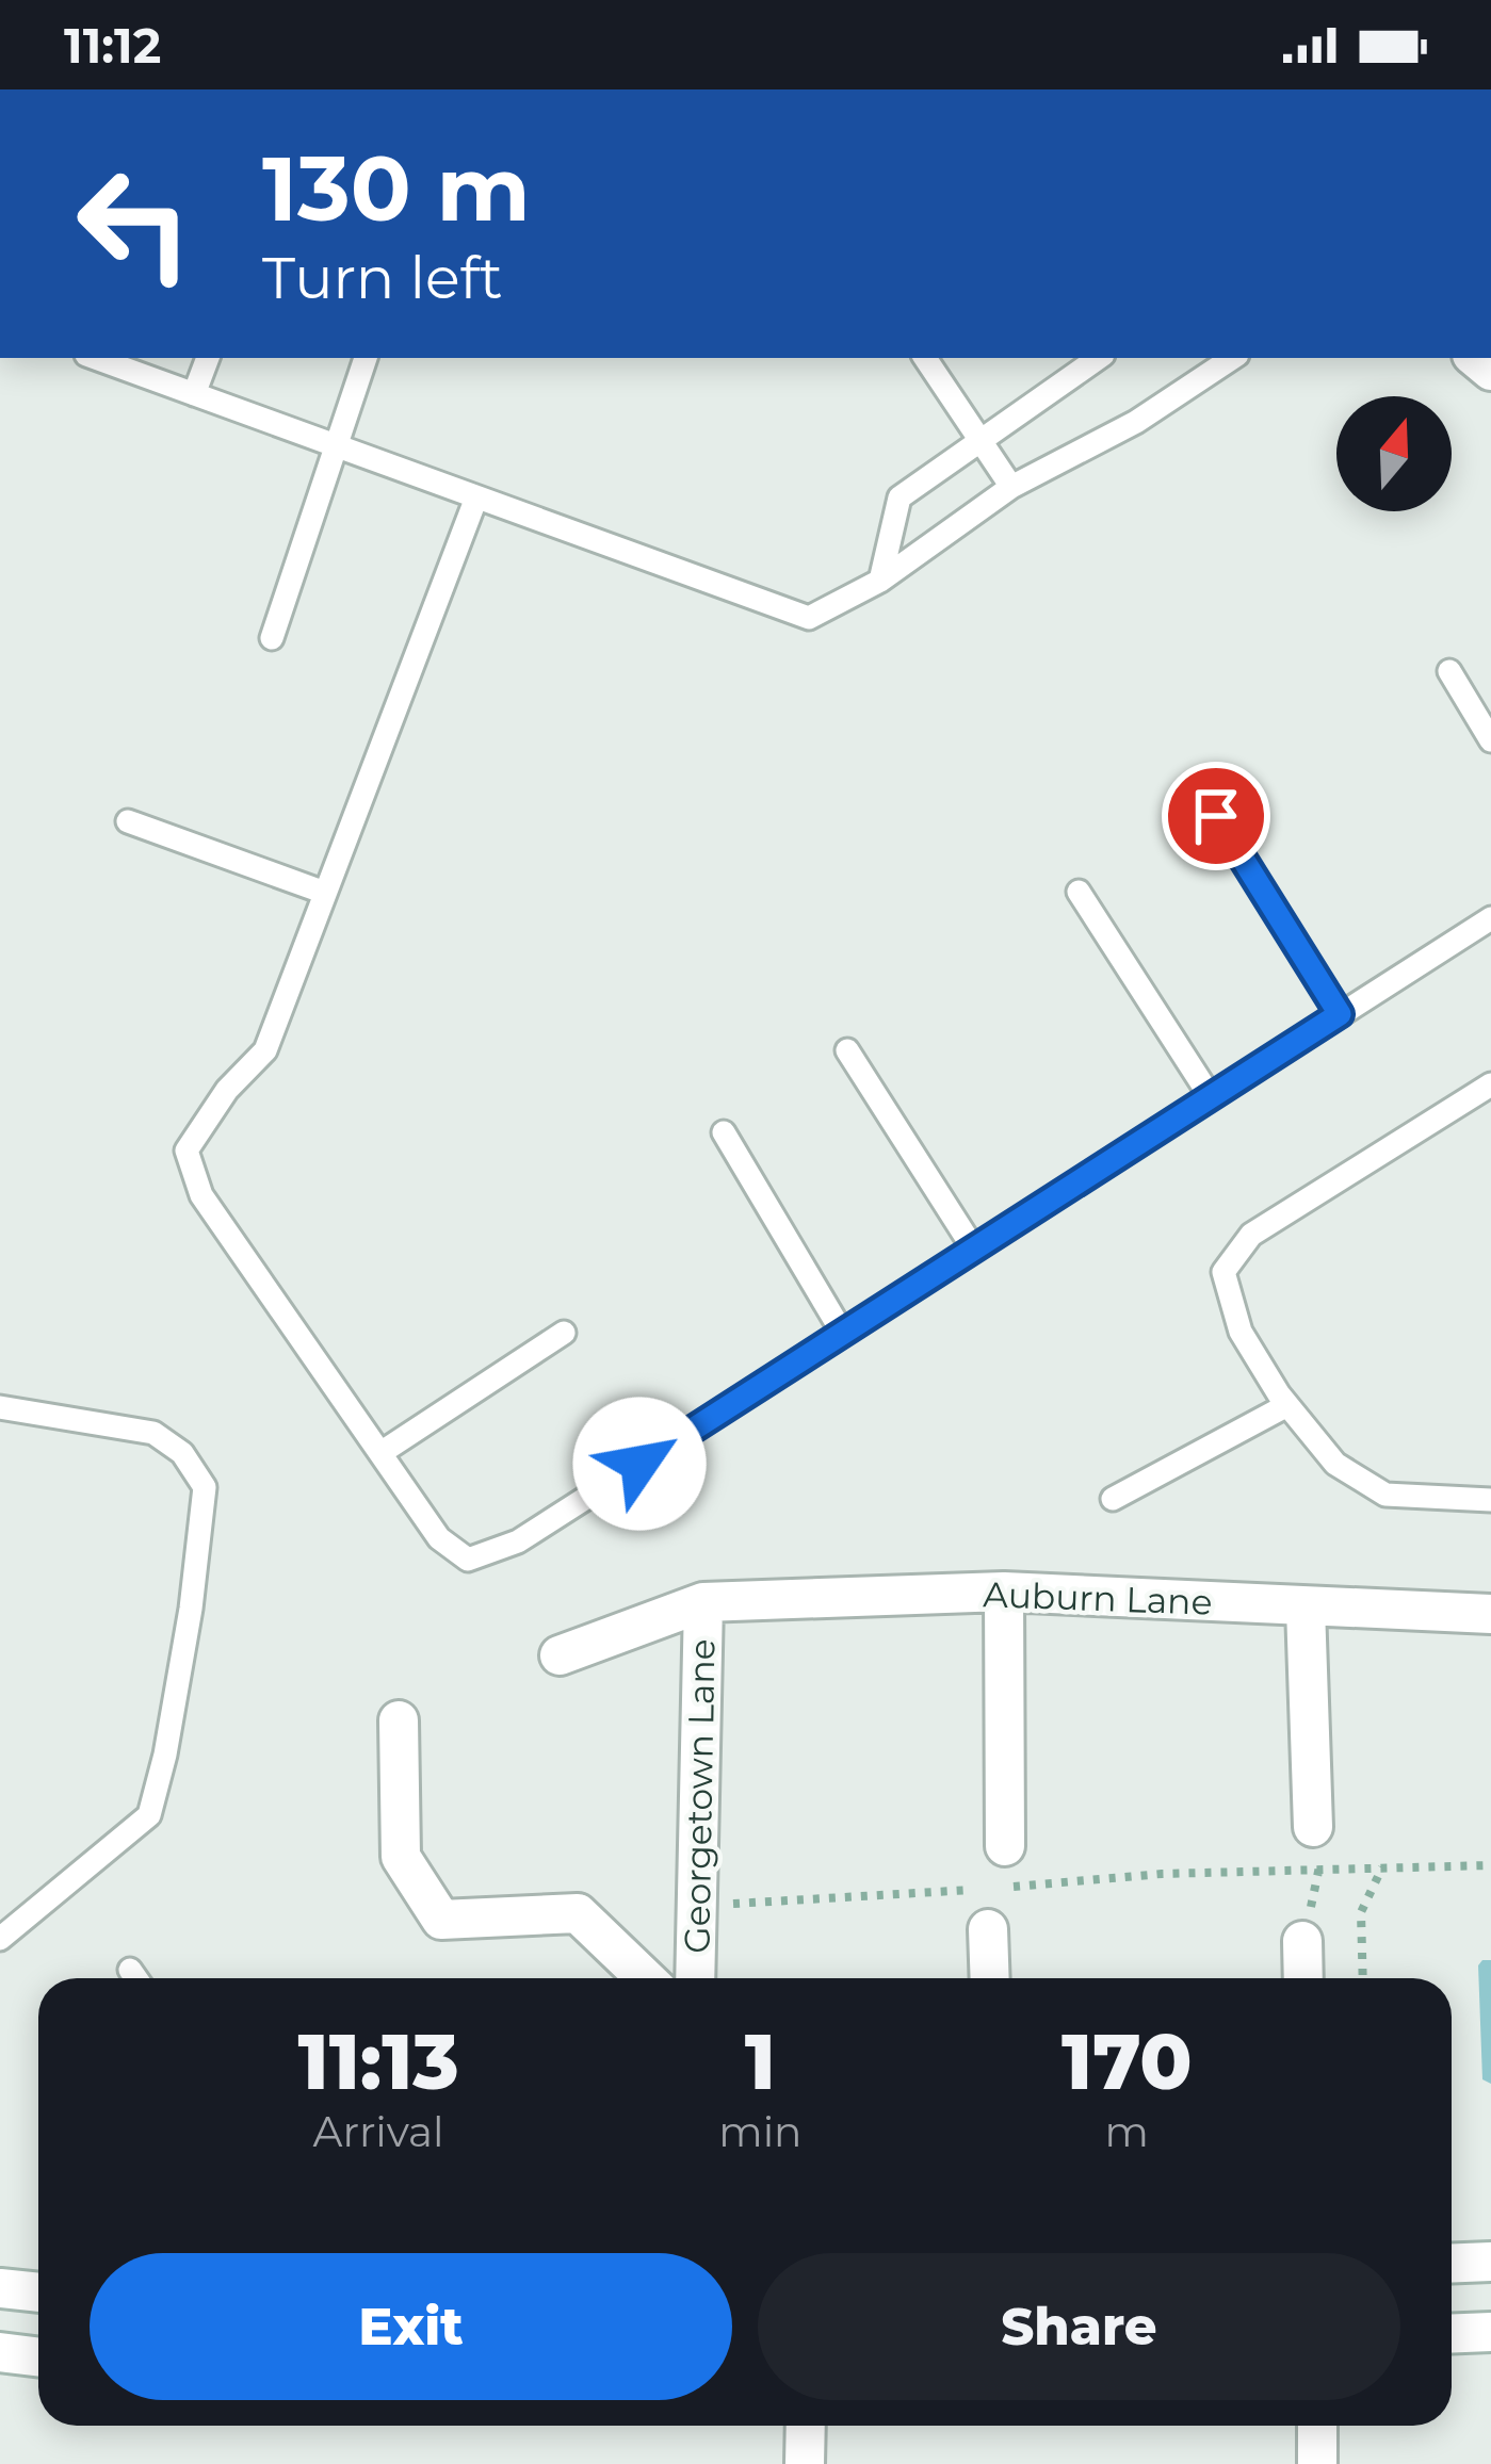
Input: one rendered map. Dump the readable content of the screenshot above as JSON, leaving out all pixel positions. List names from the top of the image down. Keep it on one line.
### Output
{"streets":{"street":["Auburn Lane","Georgetown Lane"]},"crossings":[["Auburn Lane","Georgetown Lane"]],"north":"top","page":{"status":"11:12","turn":["130 m","Turn left"],"eta":["11:13","Arrival","1","min","170","m"],"buttons":["Exit","Share"]}}
